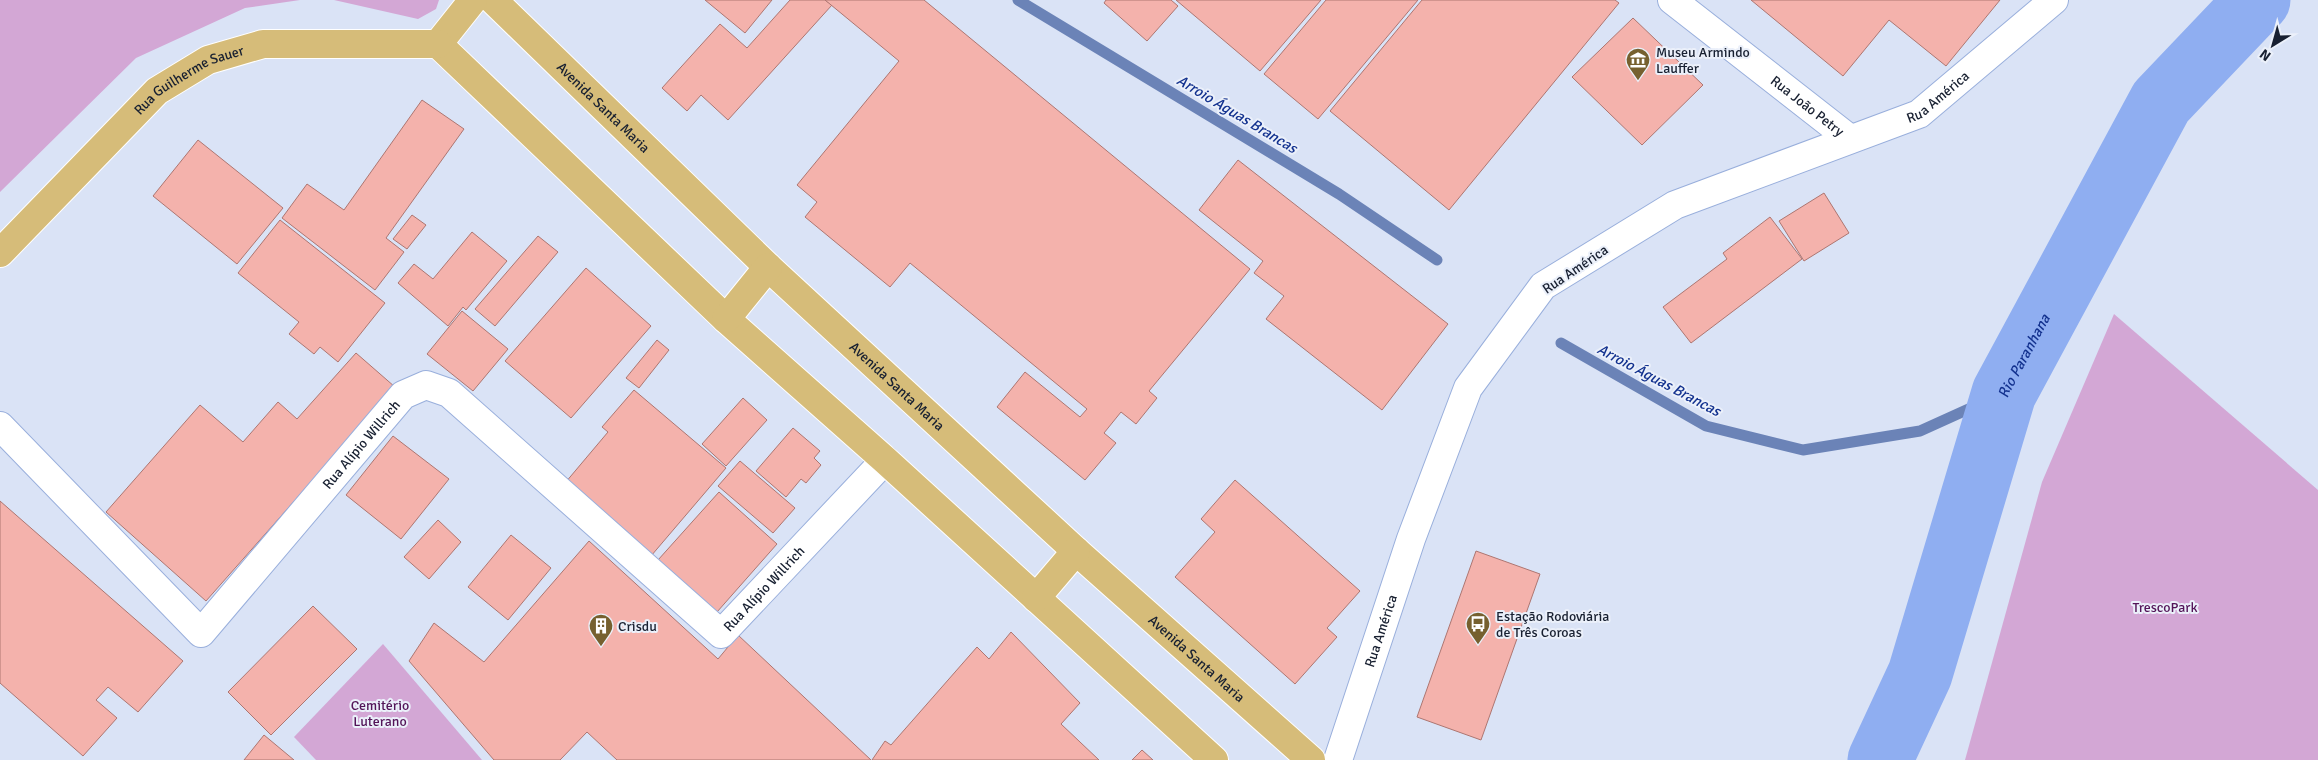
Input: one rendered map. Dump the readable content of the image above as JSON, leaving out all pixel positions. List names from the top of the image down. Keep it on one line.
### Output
{"streets":{"main road":["Rua Guilherme Sauer","Avenida Santa Maria"],"street":["Rua América","Rua João Petry","Rua Alípio Willrich"]},"crossings":[["Rua América","Rua João Petry"]],"water":["Arroio Águas Brancas","Rio Paranhana"],"parks":["TrescoPark","Cemitério Luterano"],"places":{"museum":["Museu Armindo Lauffer"],"bus stop":["Estação Rodoviária de Três Coroas"],"building":["Crisdu"]},"north":"bottom left"}
